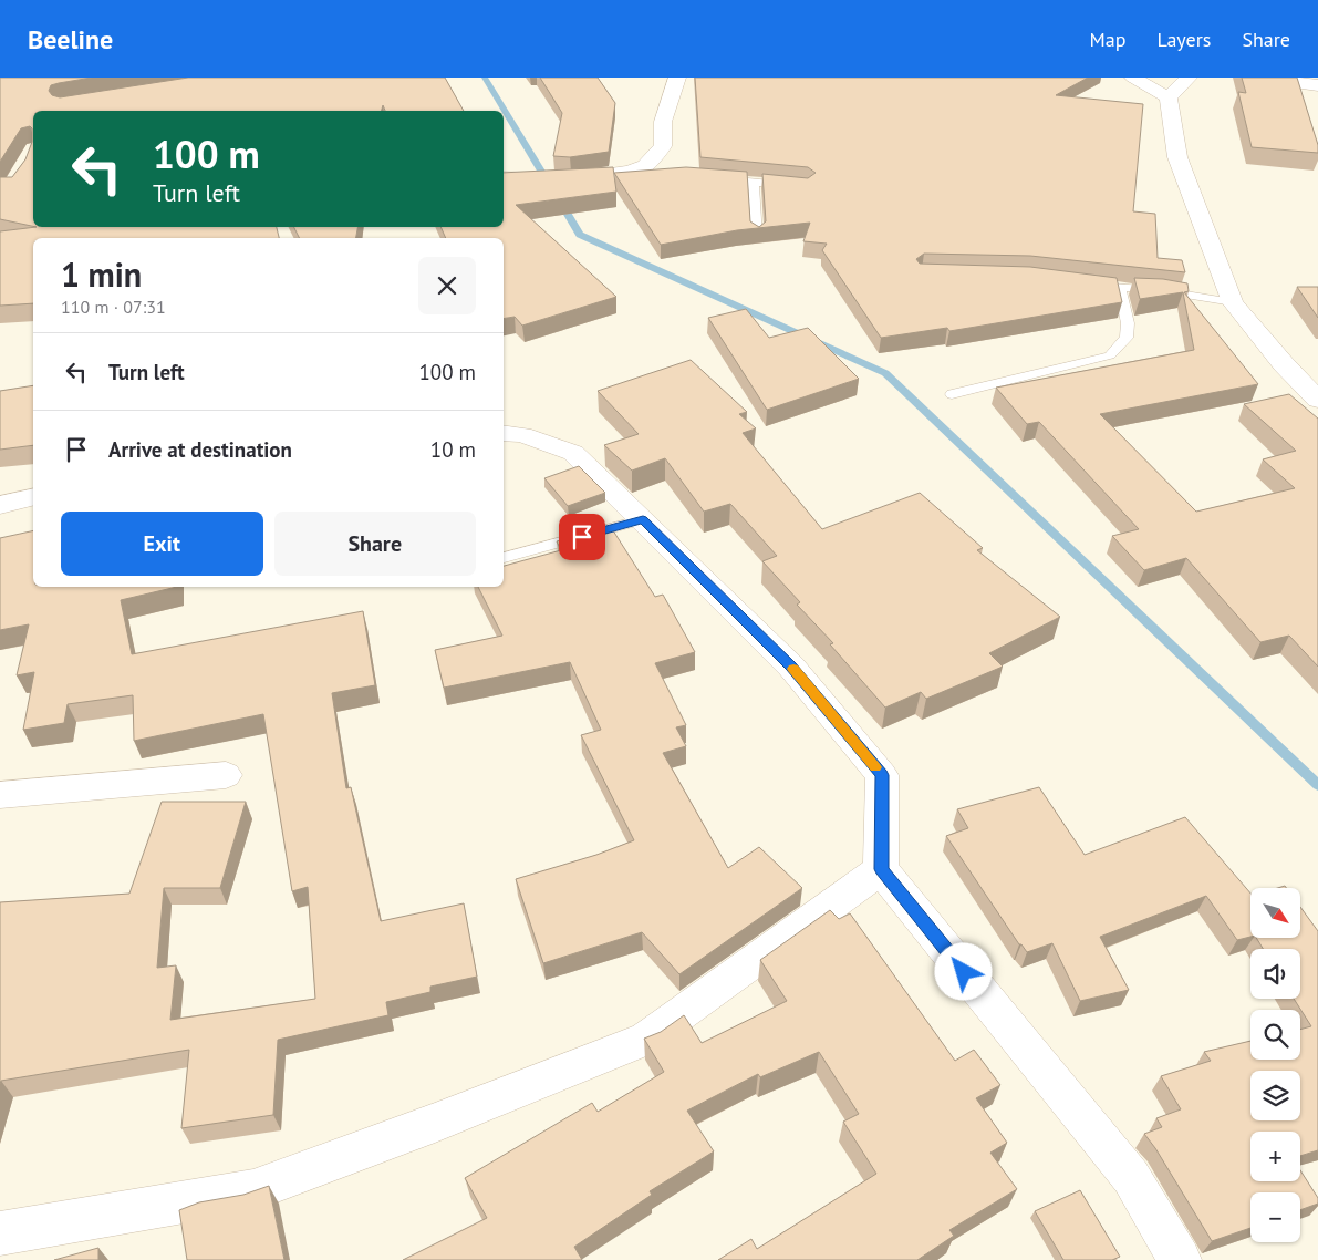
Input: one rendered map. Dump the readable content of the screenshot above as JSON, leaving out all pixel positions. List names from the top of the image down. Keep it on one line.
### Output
{"north":"bottom right","page":{"header":"Beeline","nav":["Map","Layers","Share"],"turn":["100 m","Turn left"],"heading":["1 min","110 m · 07:31"],"list":[{"name":"Turn left","value":"100 m"},{"name":"Arrive at destination","value":"10 m"}],"buttons":["Exit","Share"],"map_buttons":["+","−"]}}
